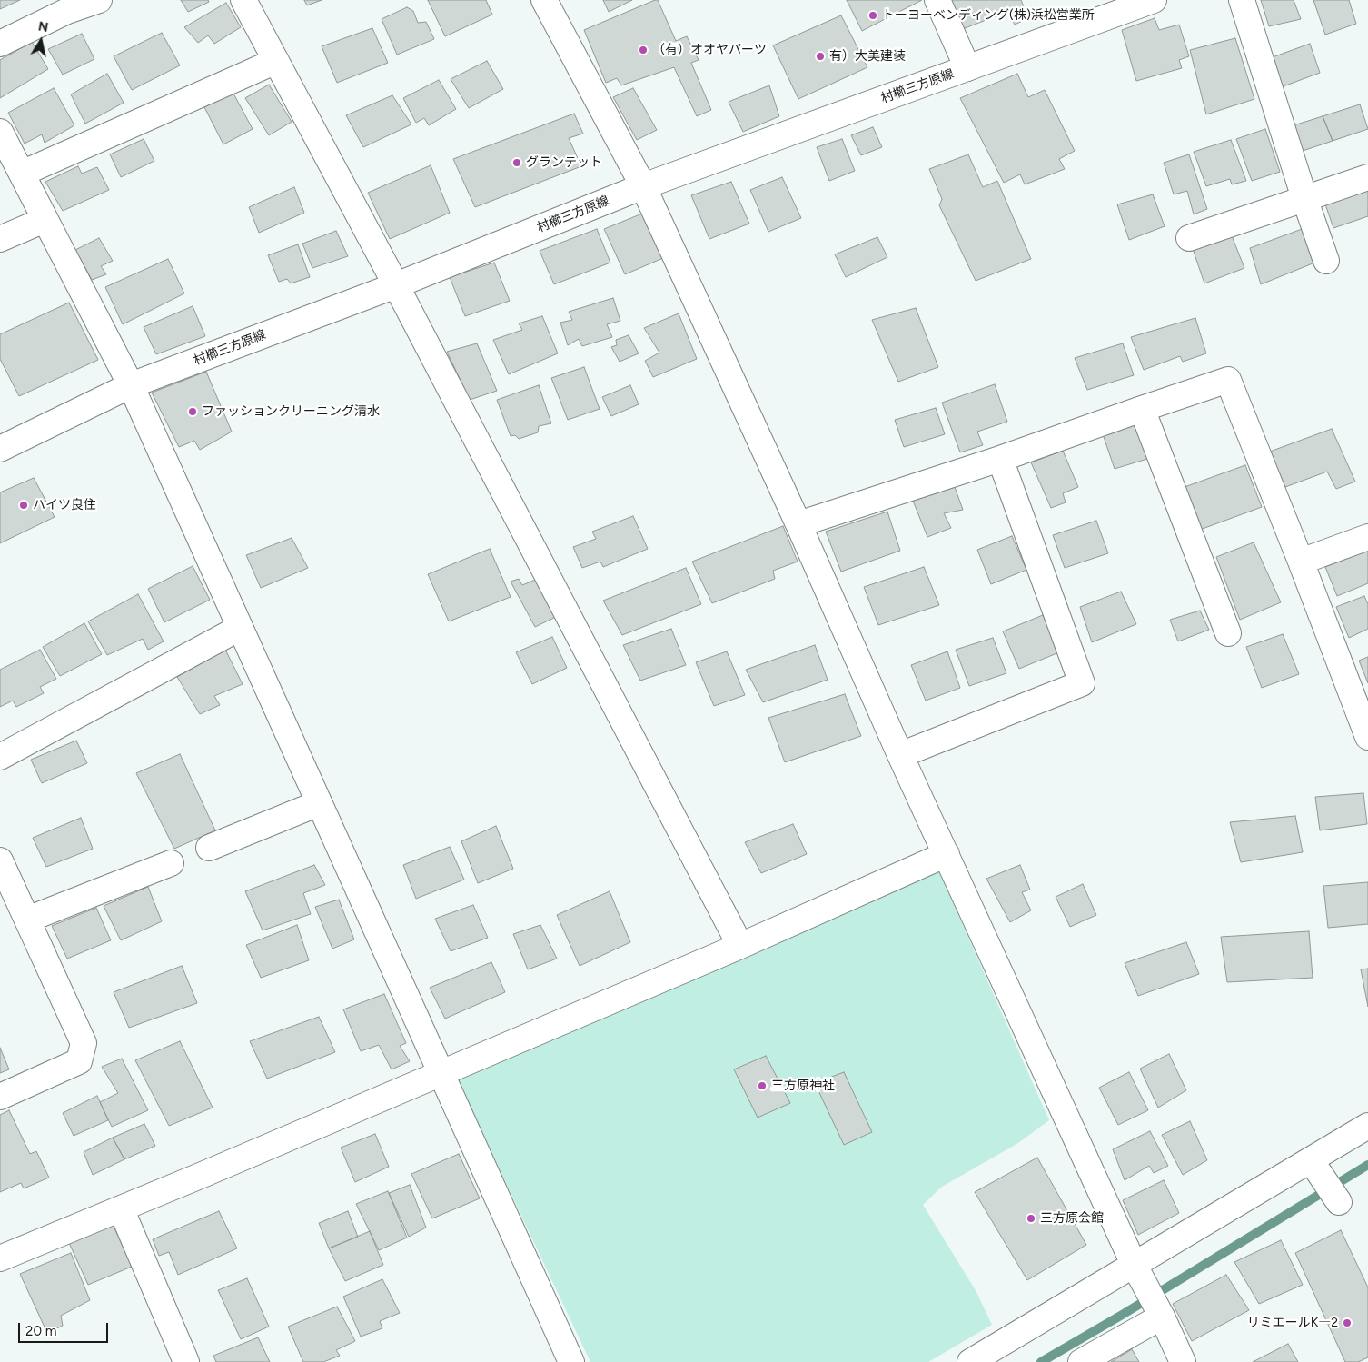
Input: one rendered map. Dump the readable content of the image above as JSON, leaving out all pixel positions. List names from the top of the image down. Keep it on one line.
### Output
{"streets":{"street":["村櫛三方原線"]},"places":["トーヨーベンディング(株)浜松営業所","（有）オオヤパーツ","有）大美建装","グランテット","ファッションクリーニング清水","ハイツ良住","三方原神社","三方原会館","リミエールK―2"],"scale_bar":"20 m","north":"top"}
